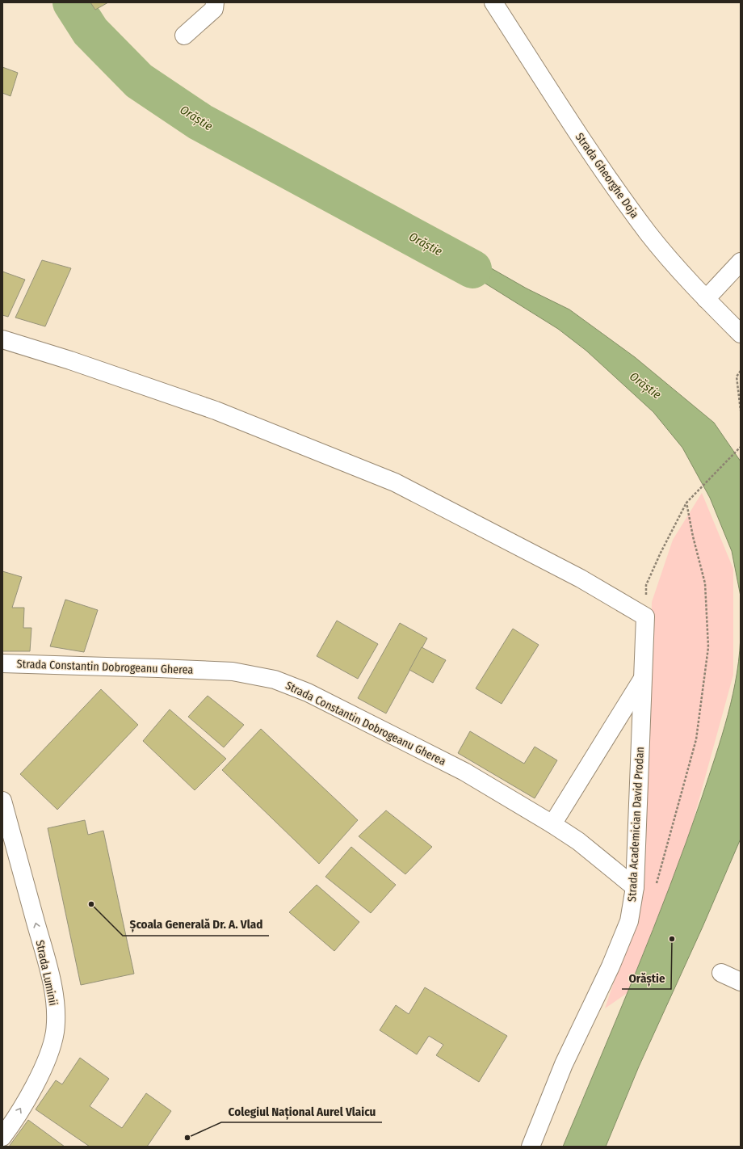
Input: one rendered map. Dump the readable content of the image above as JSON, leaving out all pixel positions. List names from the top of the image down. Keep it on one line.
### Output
{"streets":{"street":["Strada Gheorghe Doja","Strada Constantin Dobrogeanu Gherea","Strada Academician David Prodan","Strada Luminii"]},"crossings":[["Strada Constantin Dobrogeanu Gherea","Strada Academician David Prodan"]],"one_way":["Strada Luminii"],"water":["Orăștie"],"places":["Școala Generală Dr. A. Vlad","Orăștie","Colegiul Național Aurel Vlaicu"]}
